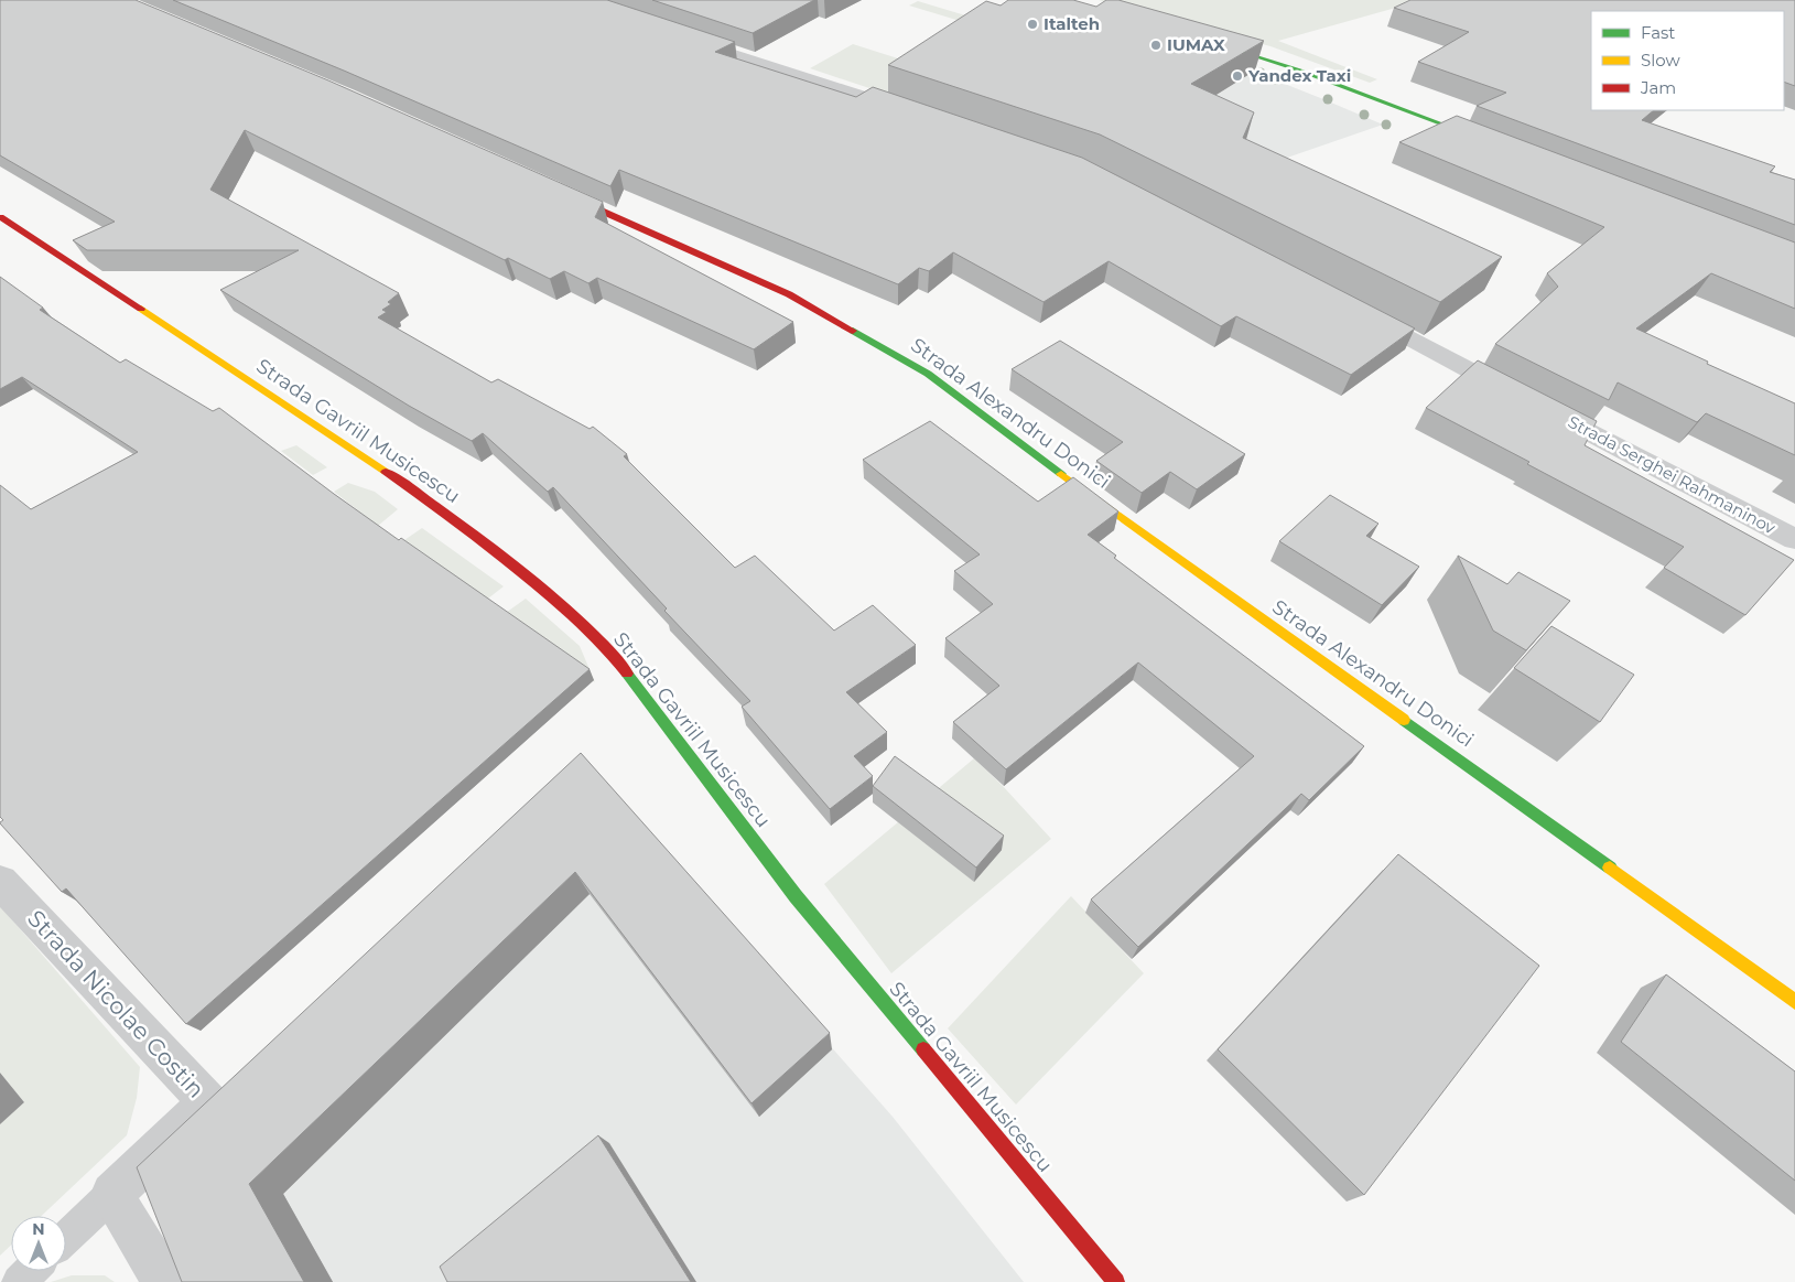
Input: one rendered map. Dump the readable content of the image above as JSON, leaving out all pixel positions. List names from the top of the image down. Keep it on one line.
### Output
{"streets":{"street":["Strada Alexandru Donici","Strada Gavriil Musicescu","Strada Serghei Rahmaninov","Strada Nicolae Costin"]},"places":["Italteh","IUMAX","Yandex Taxi"],"legend":["Fast","Slow","Jam"],"north":"top"}
